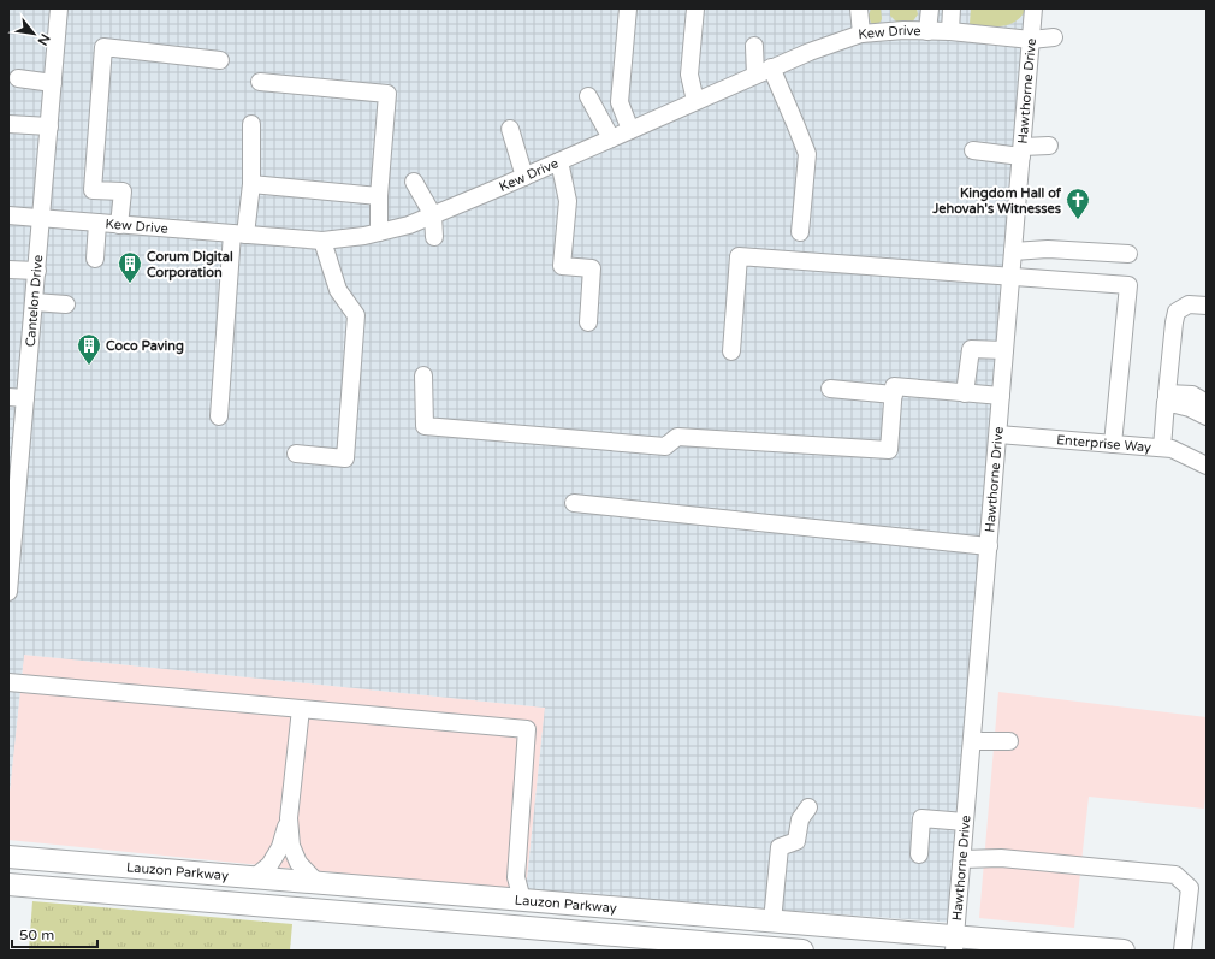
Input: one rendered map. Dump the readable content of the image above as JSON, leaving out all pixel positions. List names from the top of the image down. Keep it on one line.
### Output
{"streets":{"main road":["Lauzon Parkway"],"street":["Kew Drive","Hawthorne Drive","Cantelon Drive","Enterprise Way"]},"crossings":[["Kew Drive","Hawthorne Drive"],["Kew Drive","Cantelon Drive"],["Hawthorne Drive","Enterprise Way"],["Hawthorne Drive","Lauzon Parkway"]],"places":{"church":["Kingdom Hall of Jehovah's Witnesses"],"building":["Corum Digital Corporation","Coco Paving"]},"scale_bar":"50 m","north":"bottom right"}
